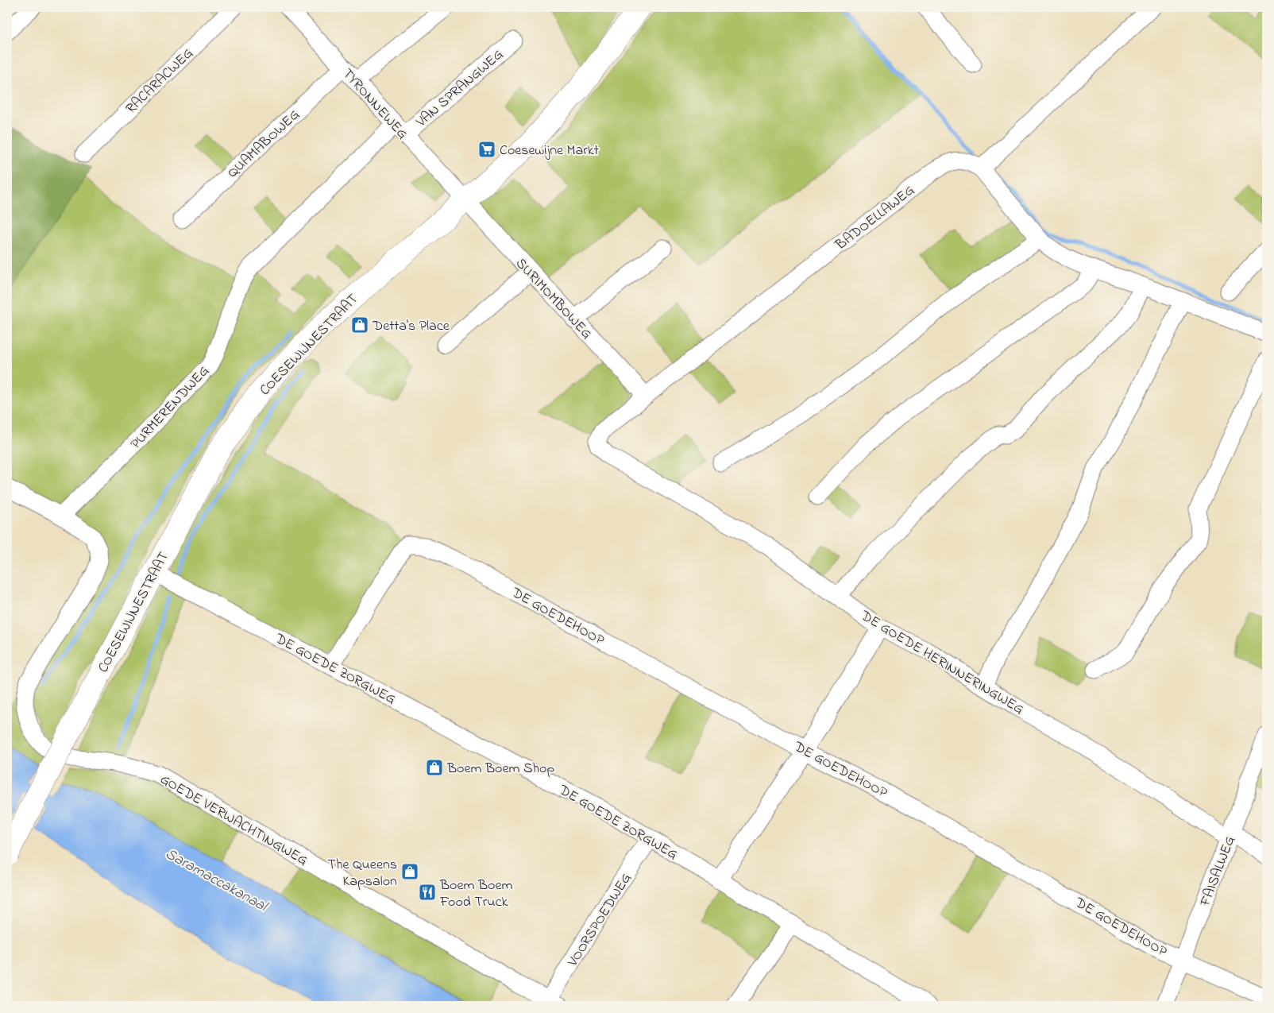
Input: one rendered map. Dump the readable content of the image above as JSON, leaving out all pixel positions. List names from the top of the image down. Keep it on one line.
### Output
{"streets":{"main road":["COESEWIJNESTRAAT"],"street":["RACARACWEG","VAN SPRANGWEG","TYRONNEWEG","QUAMABOWEG","BADOELLAWEG","SURIMOMBOWEG","PURMERENDWEG","DE GOEDEHOOP","DE GOEDE HERINNERINGWEG","DE GOEDE ZORGWEG","GOEDE VERWACHTINGWEG","FAISALWEG","VOORSPOEDWEG"]},"crossings":[["VAN SPRANGWEG","TYRONNEWEG"],["VAN SPRANGWEG","PURMERENDWEG"],["TYRONNEWEG","QUAMABOWEG"],["TYRONNEWEG","SURIMOMBOWEG"],["TYRONNEWEG","COESEWIJNESTRAAT"],["TYRONNEWEG","PURMERENDWEG"],["BADOELLAWEG","SURIMOMBOWEG"],["BADOELLAWEG","DE GOEDE HERINNERINGWEG"],["SURIMOMBOWEG","COESEWIJNESTRAAT"],["COESEWIJNESTRAAT","DE GOEDE ZORGWEG"],["PURMERENDWEG","GOEDE VERWACHTINGWEG"],["DE GOEDEHOOP","DE GOEDE ZORGWEG"],["DE GOEDEHOOP","FAISALWEG"],["DE GOEDE HERINNERINGWEG","FAISALWEG"],["DE GOEDE ZORGWEG","VOORSPOEDWEG"],["GOEDE VERWACHTINGWEG","VOORSPOEDWEG"]],"water":["Saramaccakanaal"],"places":{"supermarket":["Coesewijne Markt"],"shop":["Detta's Place","Boem Boem Shop","The Queens Kapsalon"],"restaurant":["Boem Boem Food Truck"]}}
